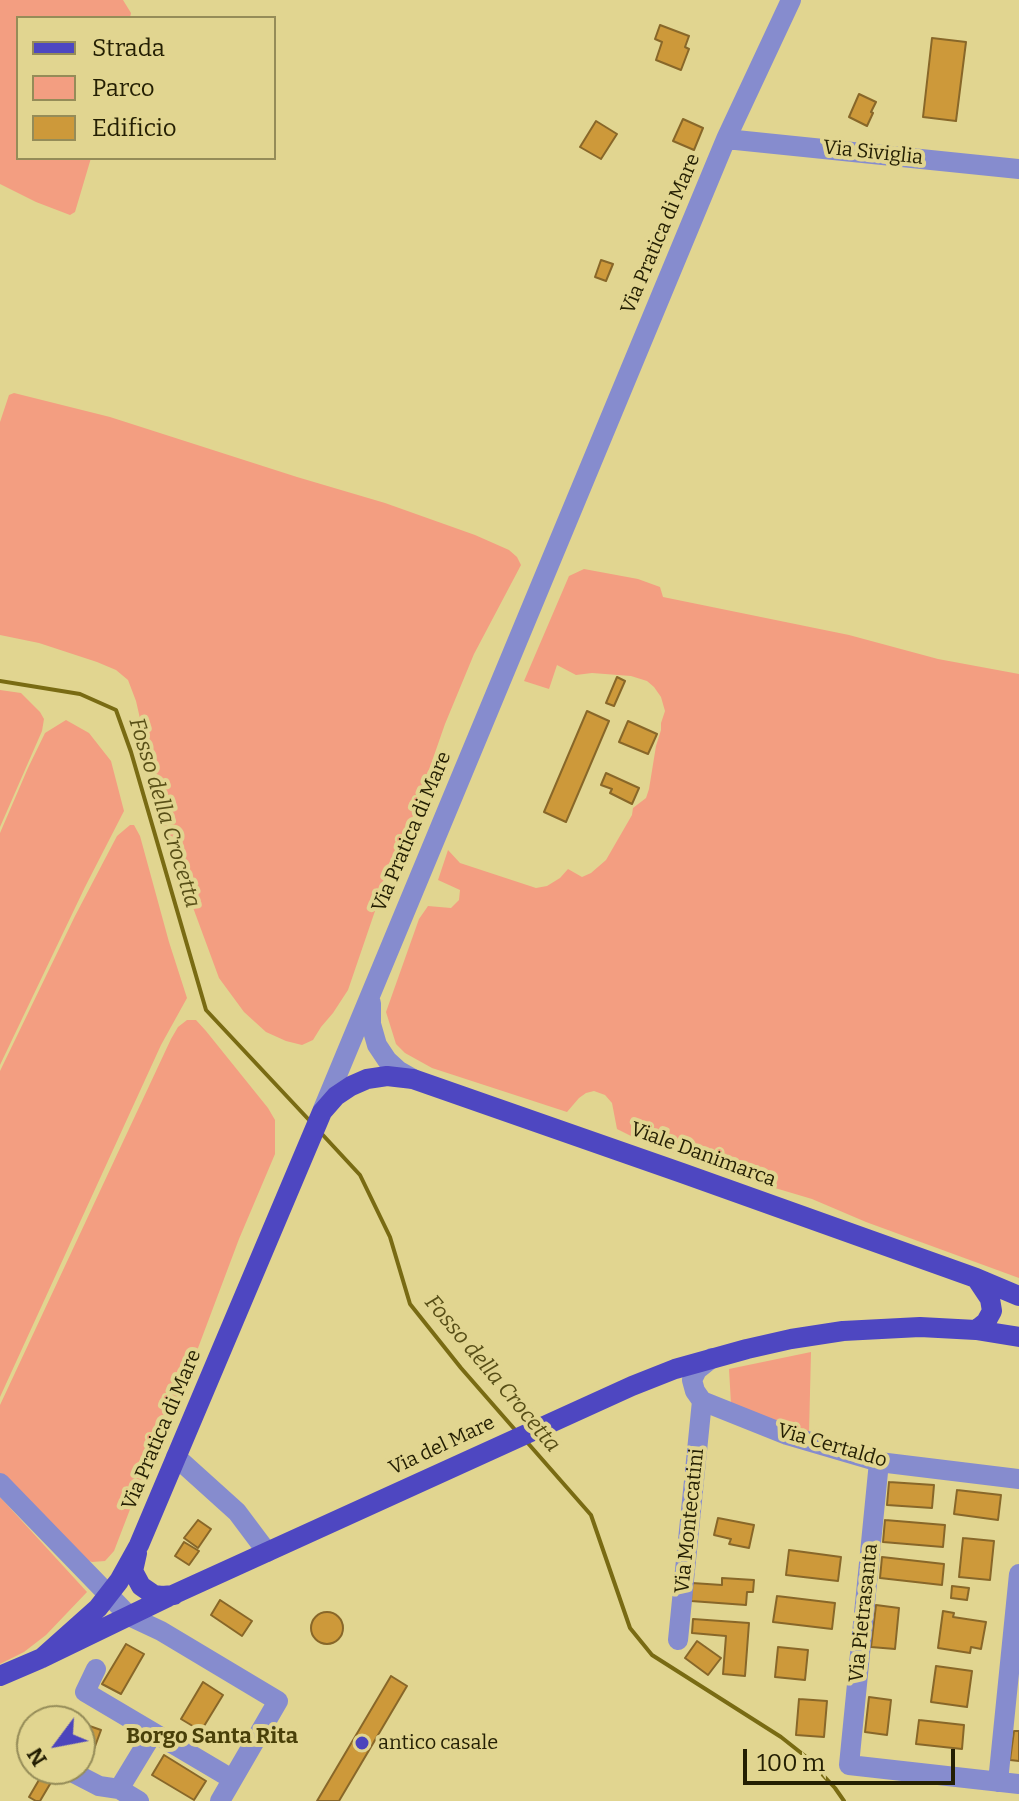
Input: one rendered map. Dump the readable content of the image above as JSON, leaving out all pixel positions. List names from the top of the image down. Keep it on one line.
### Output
{"streets":{"main road":["Via Pratica di Mare","Viale Danimarca","Via del Mare"],"street":["Via Siviglia","Via Certaldo","Via Montecatini","Via Pietrasanta"]},"crossings":[["Via Siviglia","Via Pratica di Mare"],["Via Pratica di Mare","Viale Danimarca"],["Via Pratica di Mare","Via del Mare"],["Via Certaldo","Via Montecatini"],["Via Certaldo","Via Pietrasanta"]],"districts":["Borgo Santa Rita"],"water":["Fosso della Crocetta"],"places":["antico casale"],"legend":["Strada","Parco","Edificio"],"scale_bar":"100 m","north":"bottom left"}
